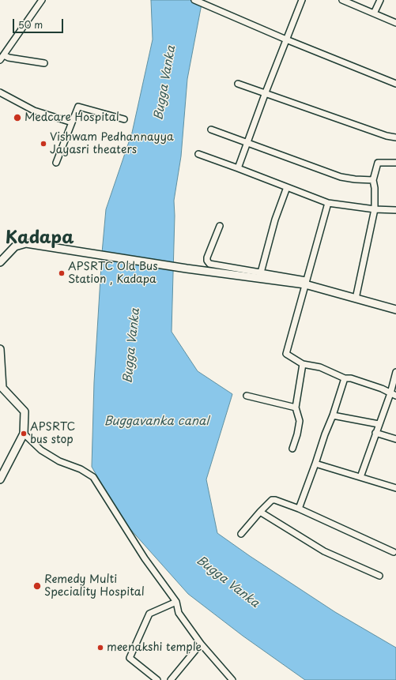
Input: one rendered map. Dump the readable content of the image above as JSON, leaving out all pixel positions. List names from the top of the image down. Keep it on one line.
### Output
{"districts":["Kadapa"],"water":["Bugga Vanka","Buggavanka canal"],"places":["Medcare Hospital","Vishwam Pedhannayya Jayasri theaters","APSRTC Old Bus Station , Kadapa","APSRTC bus stop","Remedy Multi Speciality Hospital","meenakshi temple"],"scale_bar":"50 m"}
